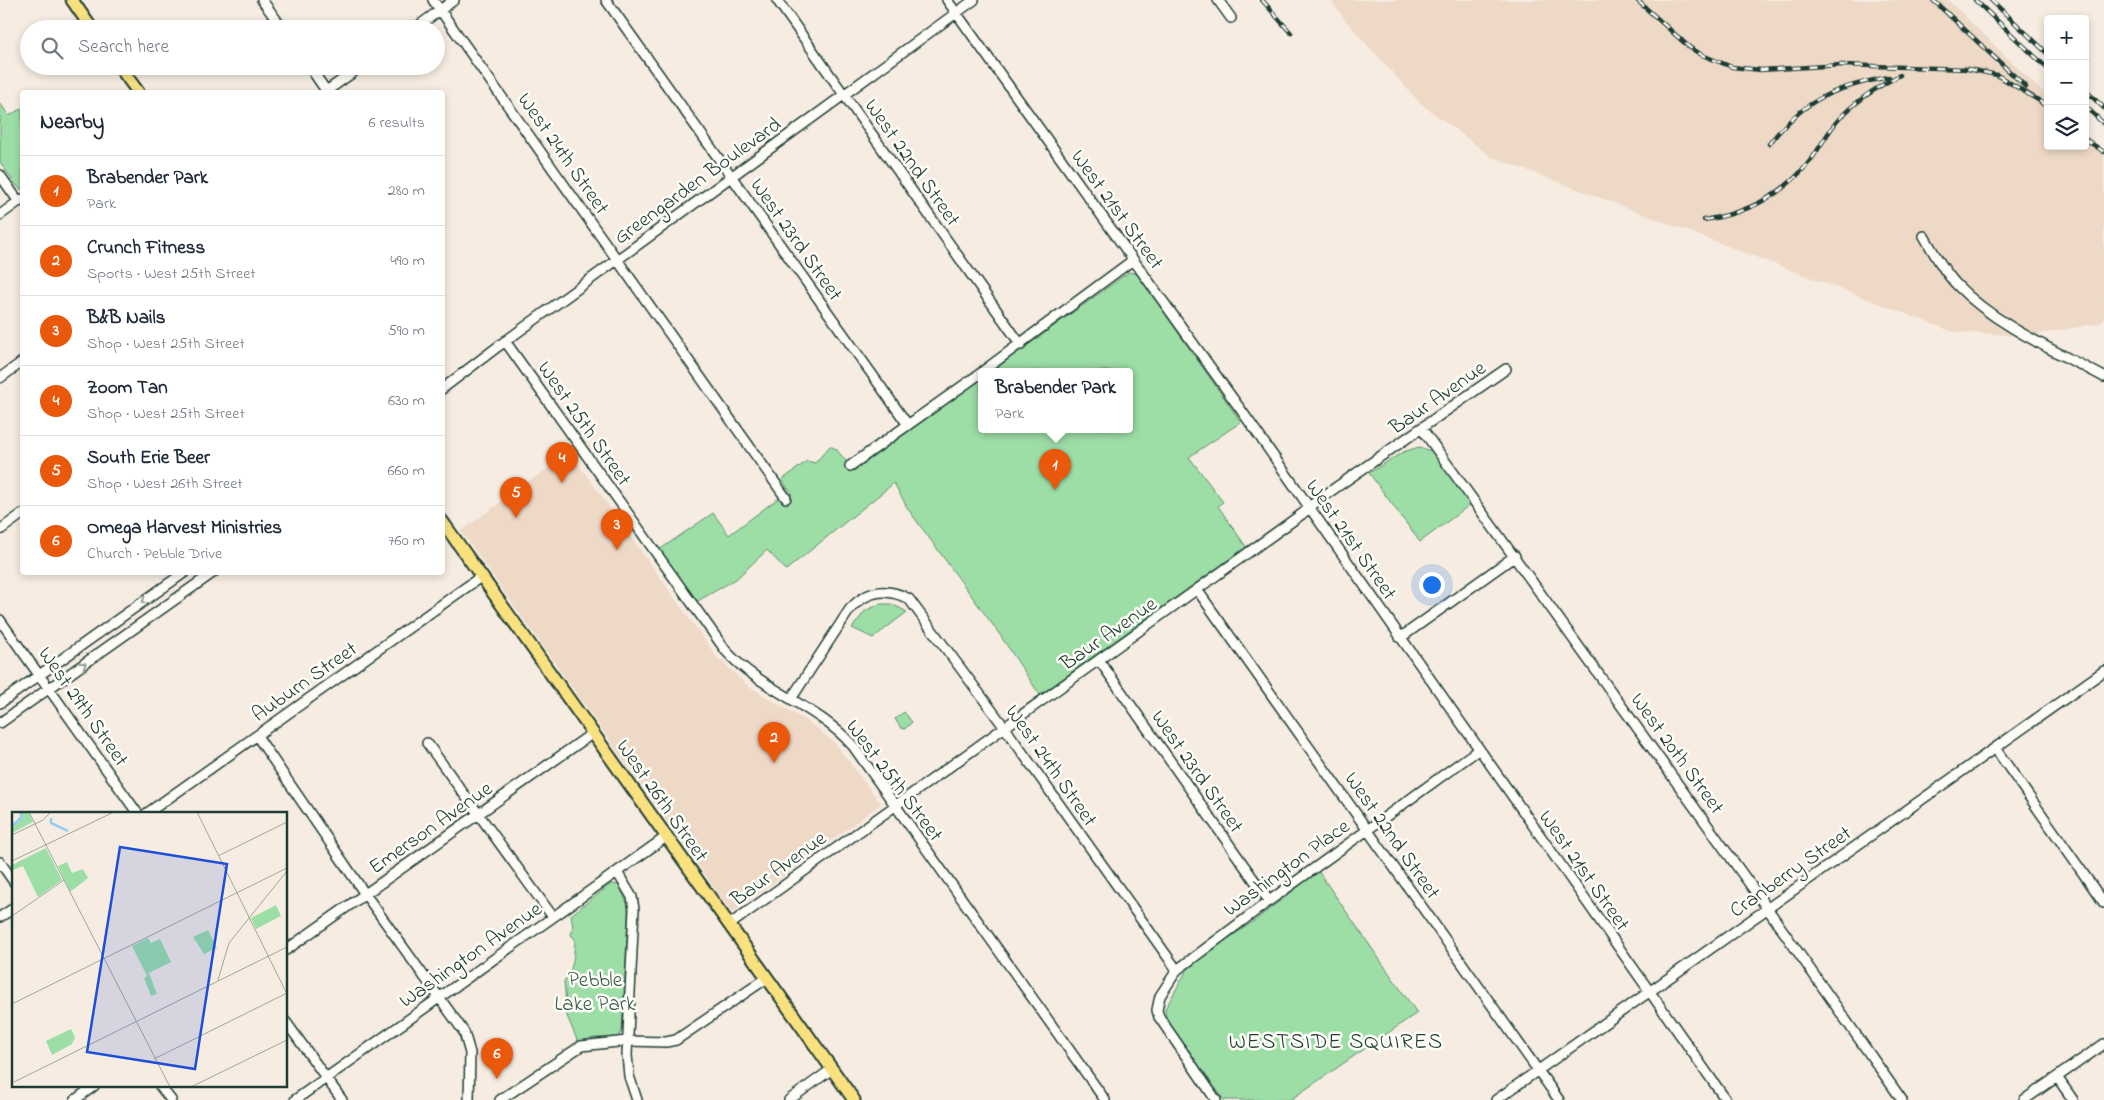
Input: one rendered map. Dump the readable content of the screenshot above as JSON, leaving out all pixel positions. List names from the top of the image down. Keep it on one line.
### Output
{"streets":{"main road":["West 26th Street"],"street":["West 24th Street","West 22nd Street","Greengarden Boulevard","West 21st Street","West 23rd Street","Baur Avenue","West 25th Street","Auburn Street","West 29th Street","West 20th Street","Emerson Avenue","Washington Place","Cranberry Street","Washington Avenue"]},"crossings":[["West 24th Street","Greengarden Boulevard"],["West 24th Street","Baur Avenue"],["West 24th Street","West 25th Street"],["West 24th Street","Washington Place"],["West 22nd Street","Greengarden Boulevard"],["West 22nd Street","Baur Avenue"],["West 22nd Street","Washington Place"],["West 22nd Street","Cranberry Street"],["Greengarden Boulevard","West 21st Street"],["Greengarden Boulevard","West 23rd Street"],["Greengarden Boulevard","West 25th Street"],["West 21st Street","Baur Avenue"],["West 21st Street","Washington Place"],["West 21st Street","Cranberry Street"],["West 23rd Street","Baur Avenue"],["West 23rd Street","Washington Place"],["Baur Avenue","West 25th Street"],["Baur Avenue","West 20th Street"],["Baur Avenue","West 26th Street"],["Auburn Street","West 26th Street"],["West 20th Street","Cranberry Street"],["West 26th Street","Emerson Avenue"],["West 26th Street","Washington Avenue"]],"districts":["WESTSIDE SQUIRES"],"parks":["Pebble Lake Park"],"page":{"map_buttons":["+","−"],"search":"Search here","heading":["Nearby","6 results"],"list":[{"mark":"1","name":"Brabender Park","note":"Park","value":"280 m"},{"mark":"2","name":"Crunch Fitness","note":"Sports · West 25th Street","value":"490 m"},{"mark":"3","name":"B&B Nails","note":"Shop · West 25th Street","value":"590 m"},{"mark":"4","name":"Zoom Tan","note":"Shop · West 25th Street","value":"630 m"},{"mark":"5","name":"South Erie Beer","note":"Shop · West 26th Street","value":"660 m"},{"mark":"6","name":"Omega Harvest Ministries","note":"Church · Pebble Drive","value":"760 m"}],"popup":["Brabender Park","Park"],"pins":["4","1","5","3","2","6"]}}
